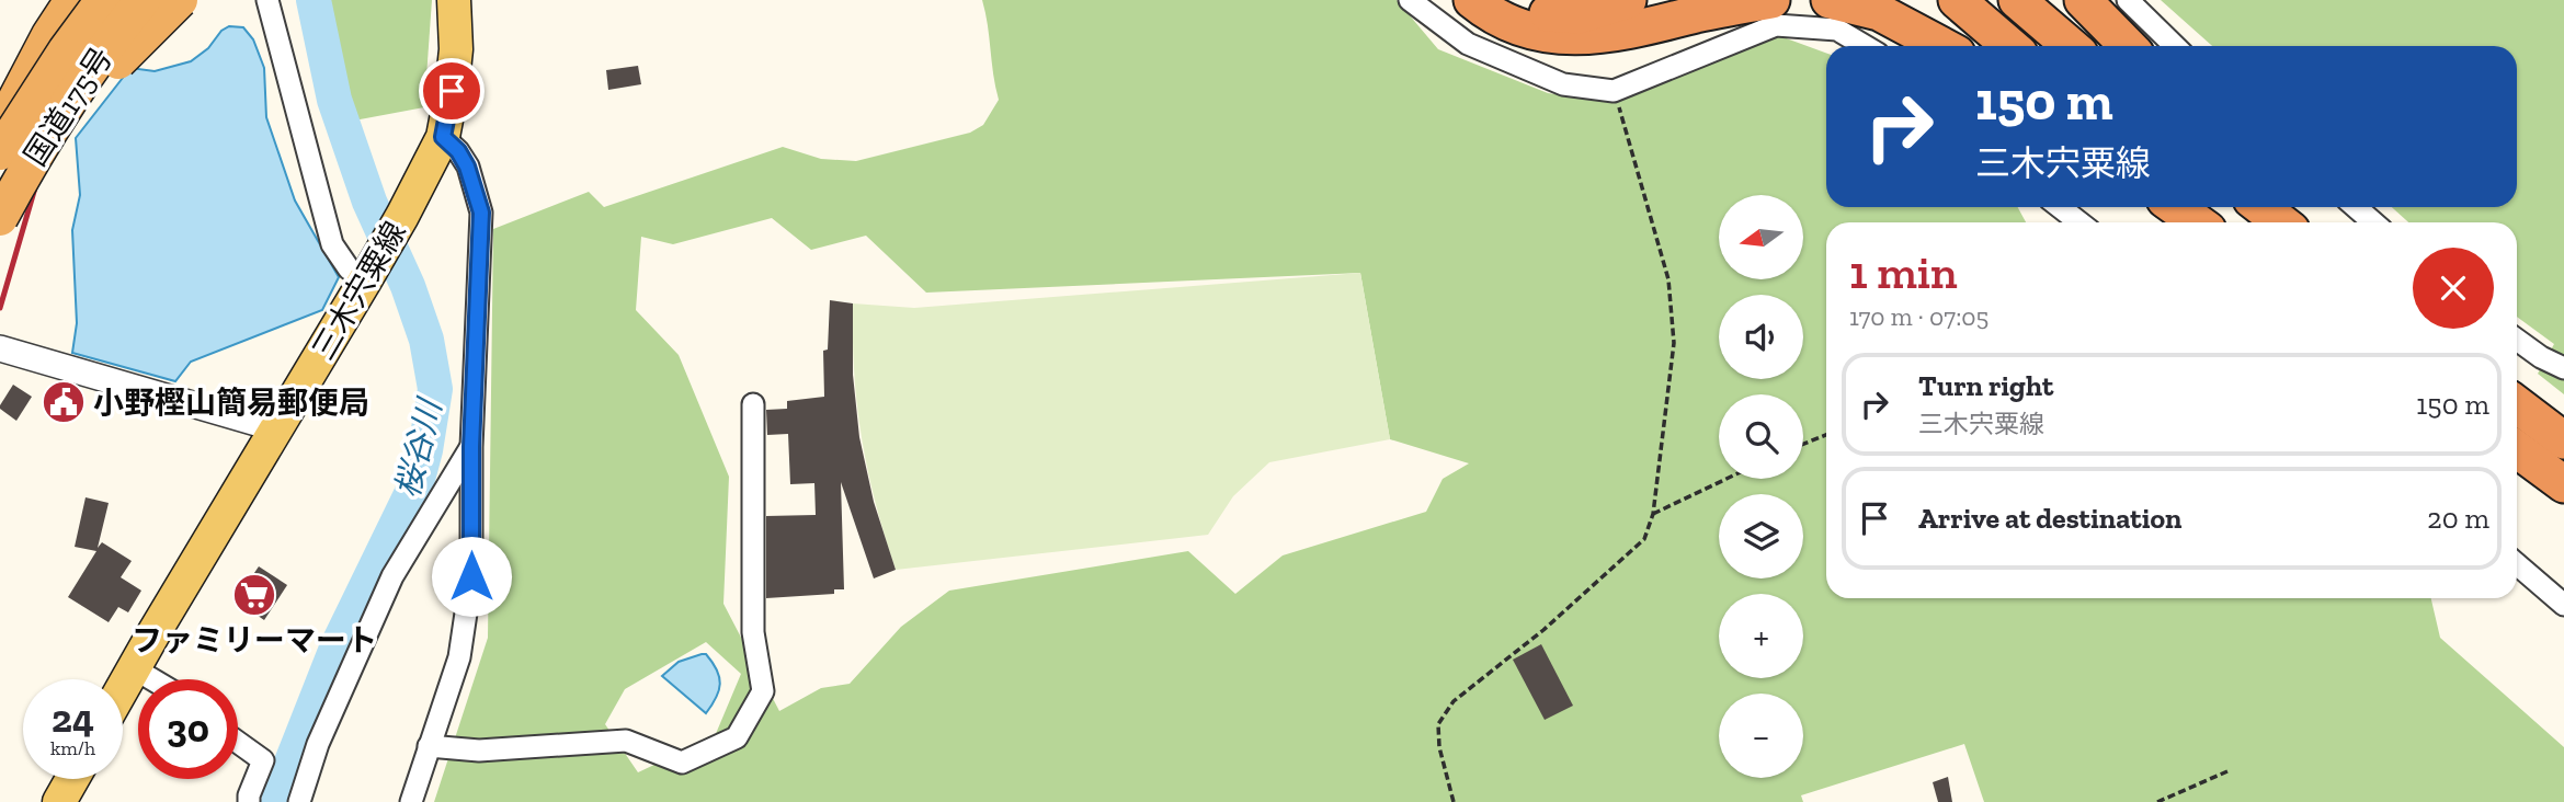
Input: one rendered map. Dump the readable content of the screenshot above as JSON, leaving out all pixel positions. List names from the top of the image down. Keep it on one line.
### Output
{"streets":{"highway":["国道175号"],"main road":["三木宍粟線"]},"water":["桜谷川"],"places":{"public building":["小野樫山簡易郵便局"],"supermarket":["ファミリーマート"]},"north":"left","page":{"turn":["150 m","三木宍粟線"],"map_buttons":["+","−"],"heading":["1 min","170 m · 07:05"],"list":[{"name":"Turn right","note":"三木宍粟線","value":"150 m"},{"name":"Arrive at destination","value":"20 m"}],"speed":"24 km/h","limit":"30"}}
